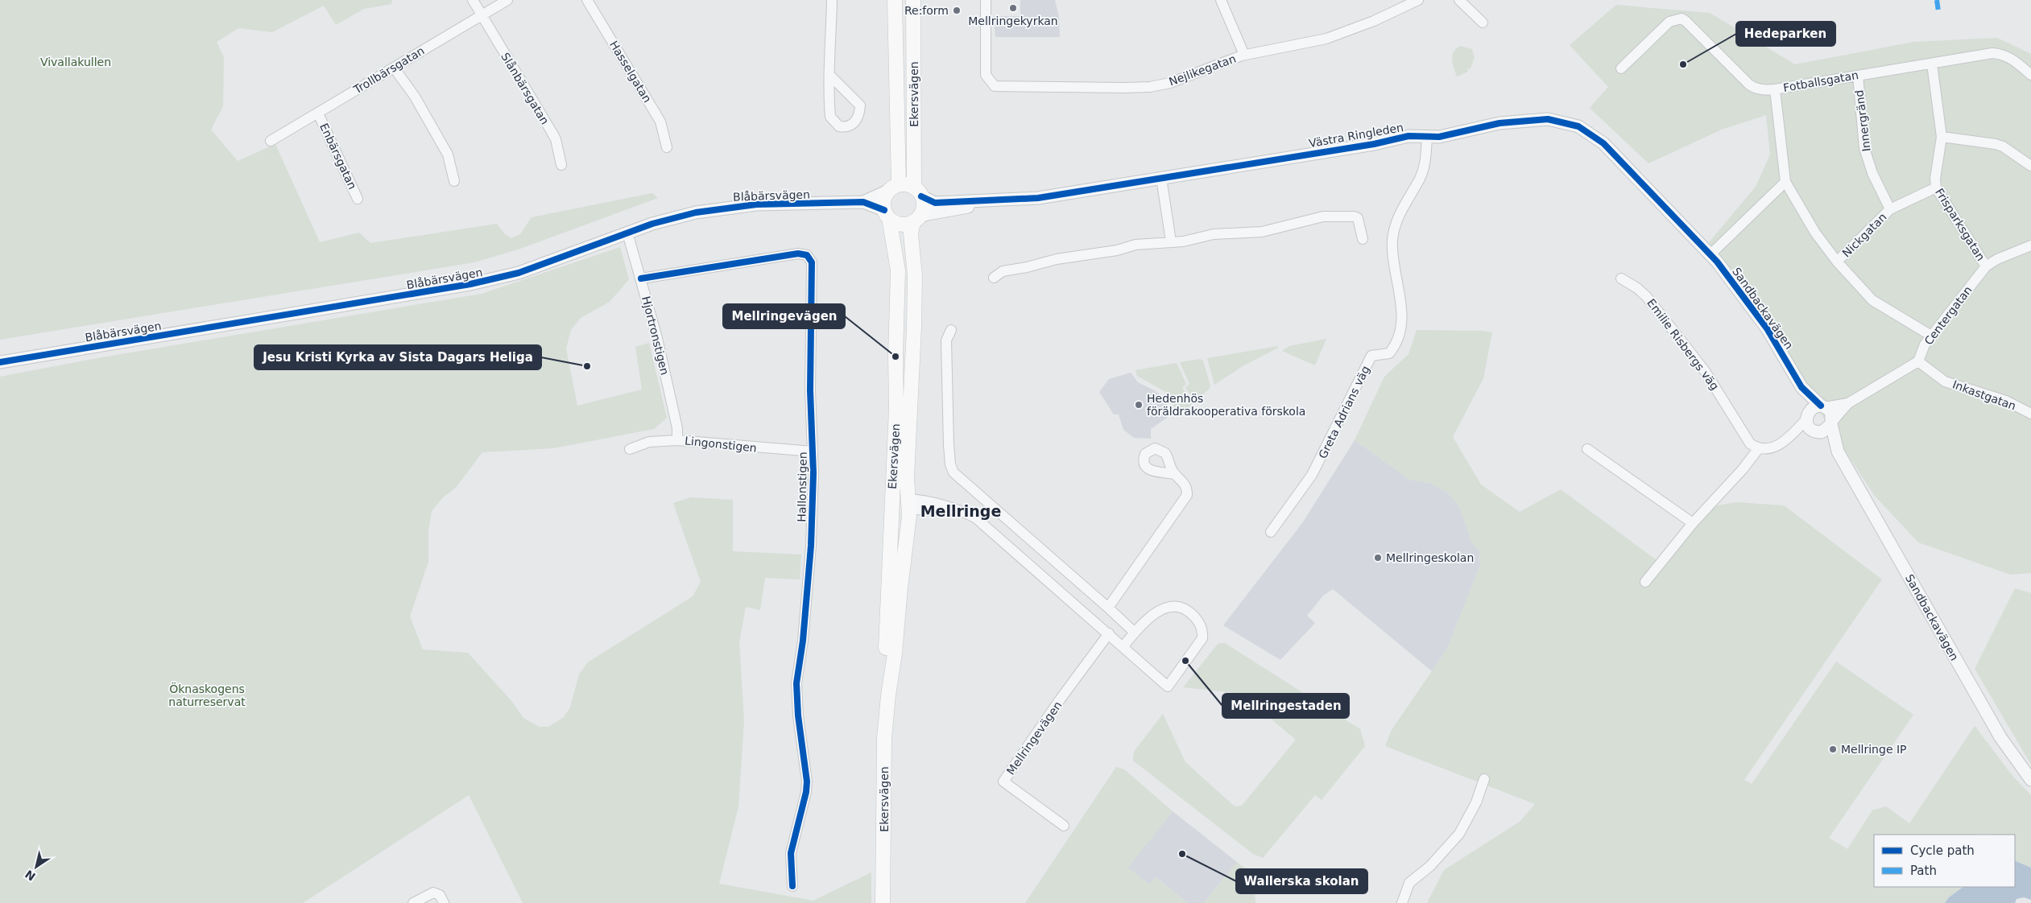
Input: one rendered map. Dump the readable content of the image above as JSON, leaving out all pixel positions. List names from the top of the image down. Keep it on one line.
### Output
{"streets":{"main road":["Ekersvägen"],"street":["Trollbärsgatan","Nejlikegatan","Hasselgatan","Fotballsgatan","Slånbärsgatan","Innergränd","Västra Ringleden","Enbärsgatan","Blåbärsvägen","Frisparksgatan","Nickgatan","Sandbackavägen","Centergatan","Hjortronstigen","Emilie Risbergs väg","Inkastgatan","Greta Adrians väg","Lingonstigen","Hallonstigen","Mellringevägen"]},"crossings":[["Trollbärsgatan","Slånbärsgatan"],["Trollbärsgatan","Enbärsgatan"],["Fotballsgatan","Innergränd"],["Fotballsgatan","Frisparksgatan"],["Ekersvägen","Västra Ringleden"],["Ekersvägen","Blåbärsvägen"],["Innergränd","Nickgatan"],["Västra Ringleden","Blåbärsvägen"],["Västra Ringleden","Sandbackavägen"],["Västra Ringleden","Greta Adrians väg"],["Blåbärsvägen","Hjortronstigen"],["Frisparksgatan","Nickgatan"],["Frisparksgatan","Centergatan"],["Centergatan","Inkastgatan"],["Hjortronstigen","Lingonstigen"],["Hjortronstigen","Hallonstigen"],["Lingonstigen","Hallonstigen"]],"districts":["Mellringe"],"parks":["Vivallakullen","Öknaskogens naturreservat"],"places":["Mellringekyrkan","Re:form","Hedeparken","Mellringevägen","Jesu Kristi Kyrka av Sista Dagars Heliga","Hedenhös föräldrakooperativa förskola","Mellringeskolan","Mellringestaden","Mellringe IP","Wallerska skolan"],"legend":["Cycle path","Path"],"north":"bottom left"}
